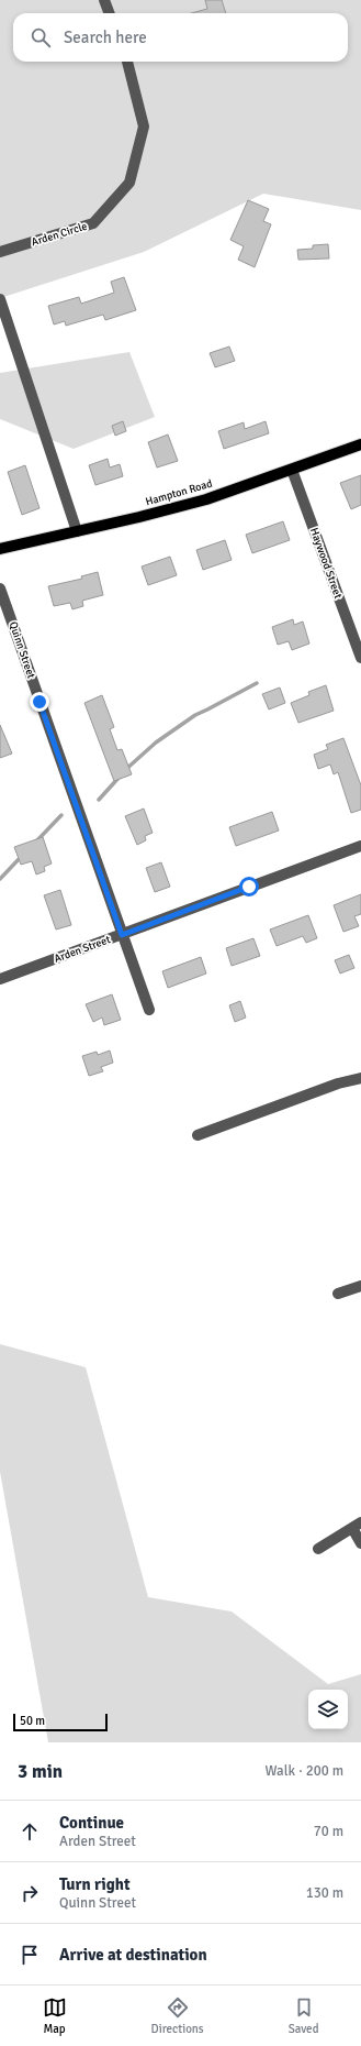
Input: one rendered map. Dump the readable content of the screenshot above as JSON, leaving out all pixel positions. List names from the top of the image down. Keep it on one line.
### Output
{"streets":{"main road":["Hampton Road"],"street":["Arden Circle","Haywood Street","Quinn Street","Arden Street"]},"crossings":[["Hampton Road","Haywood Street"],["Quinn Street","Arden Street"]],"scale_bar":"50 m","page":{"search":"Search here","scale":"50 m","heading":["3 min","Walk · 200 m"],"list":[["Continue","Arden Street","70 m"],["Turn right","Quinn Street","130 m"],"Arrive at destination"],"nav":["Map","Directions","Saved"]}}
